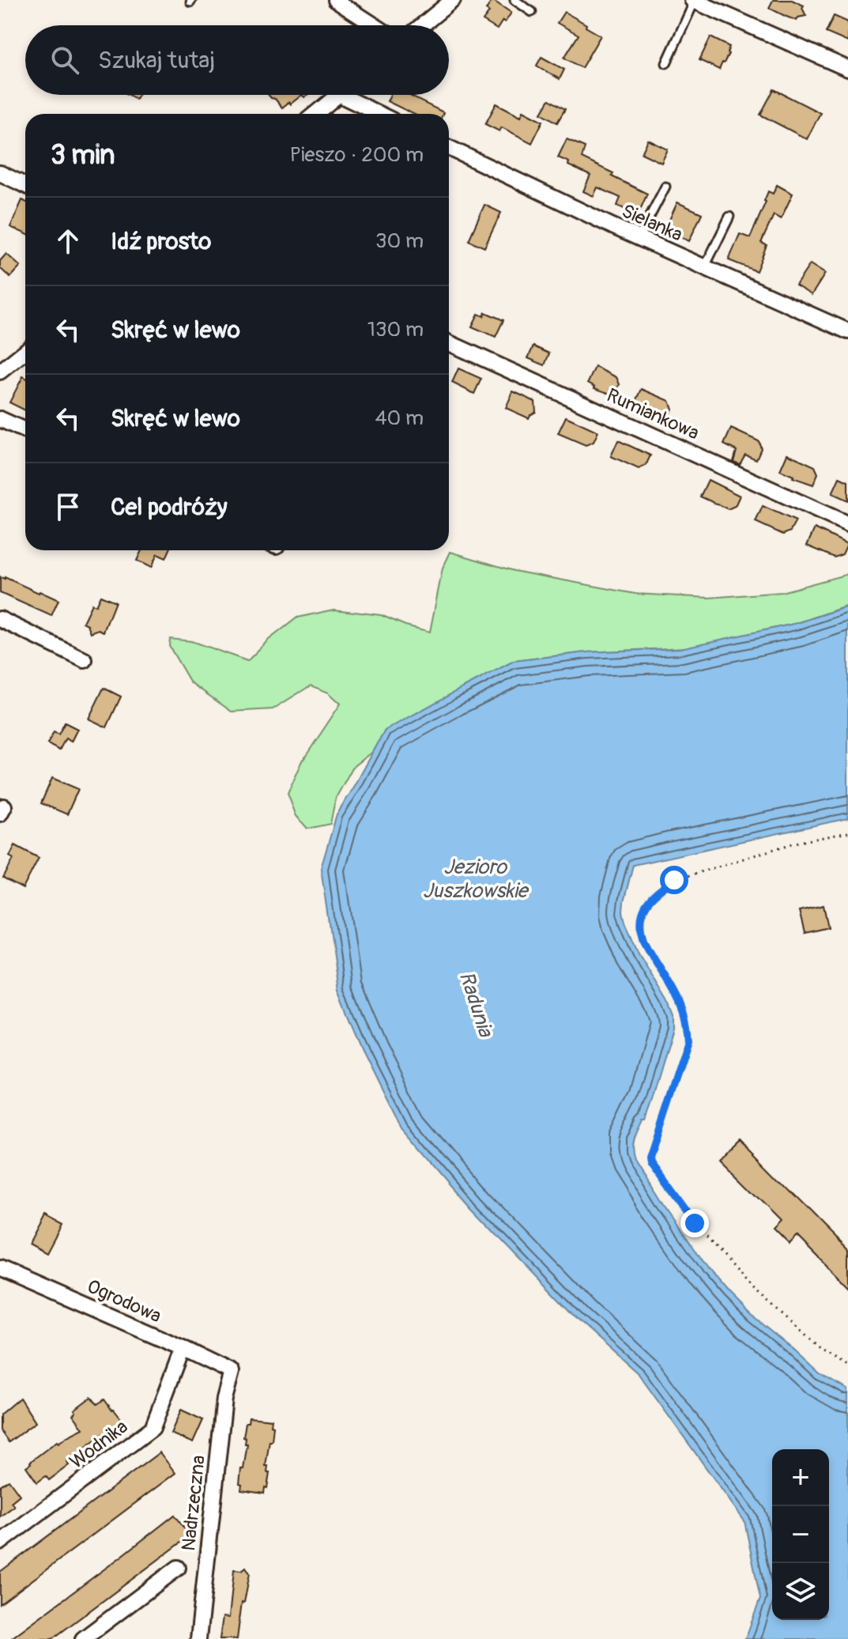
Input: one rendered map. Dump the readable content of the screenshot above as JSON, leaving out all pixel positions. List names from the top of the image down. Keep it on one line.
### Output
{"streets":{"street":["Sielanka","Rumiankowa","Ogrodowa","Wodnika","Nadrzeczna"]},"crossings":[["Ogrodowa","Wodnika"],["Ogrodowa","Nadrzeczna"]],"water":["Jezioro Juszkowskie","Radunia"],"page":{"search":"Szukaj tutaj","heading":["3 min","Pieszo · 200 m"],"list":[["Idź prosto","30 m"],["Skręć w lewo","130 m"],["Skręć w lewo","40 m"],"Cel podróży"],"map_buttons":["+","−"]}}
